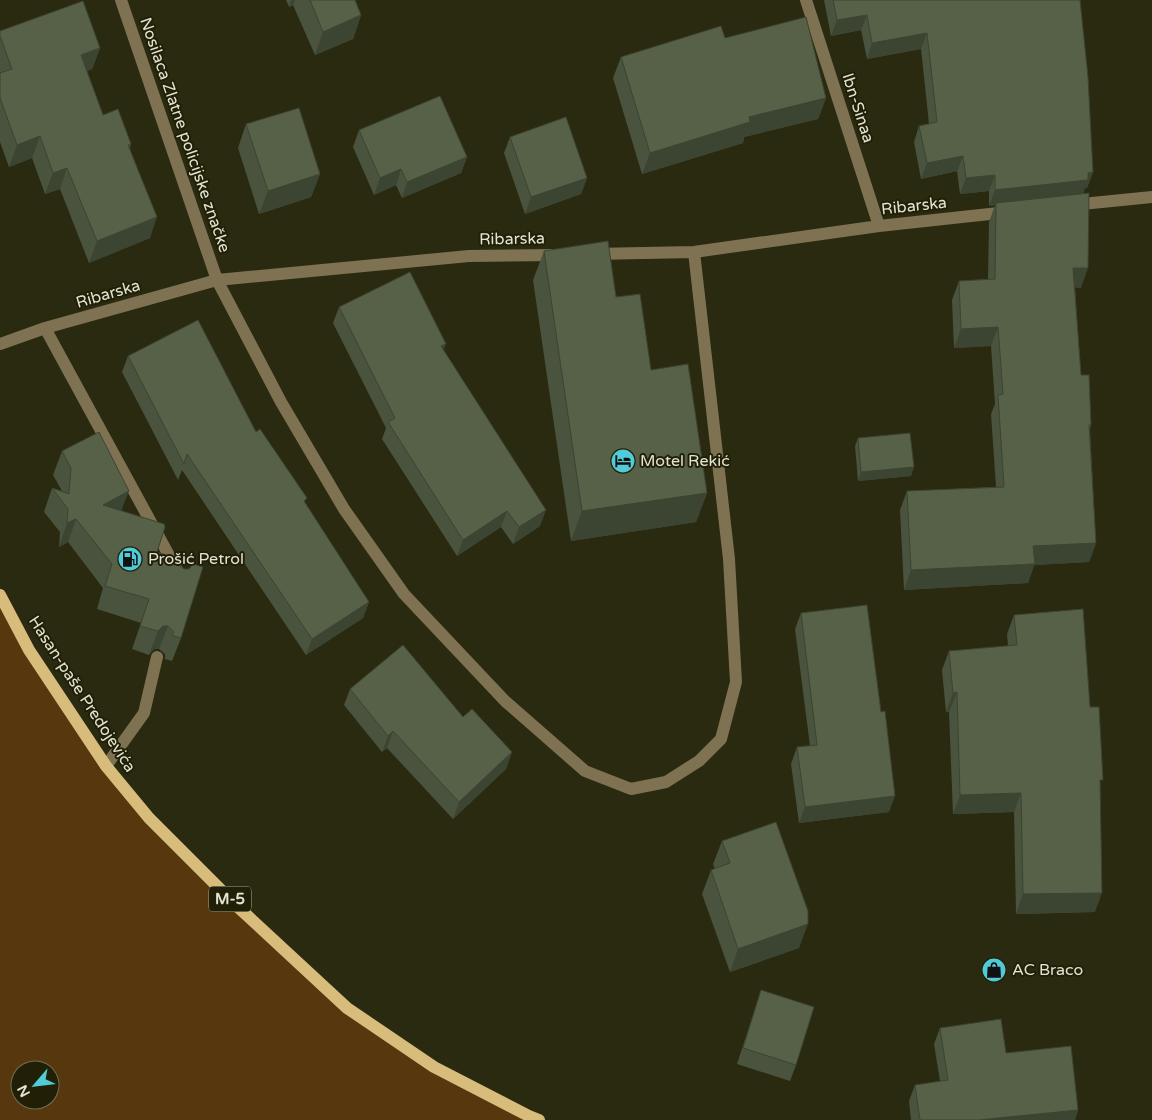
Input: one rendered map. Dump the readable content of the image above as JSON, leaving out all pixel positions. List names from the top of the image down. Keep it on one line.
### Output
{"streets":{"main road":["Hasan-paše Predojevića","M-5"],"street":["Ibn-Sinaa","Nosilaca Zlatne policijske značke","Ribarska"]},"crossings":[["Ibn-Sinaa","Ribarska"],["Nosilaca Zlatne policijske značke","Ribarska"]],"places":{"hotel":["Motel Rekić"],"fuel station":["Prošić Petrol"],"shop":["AC Braco"]},"north":"bottom left"}
